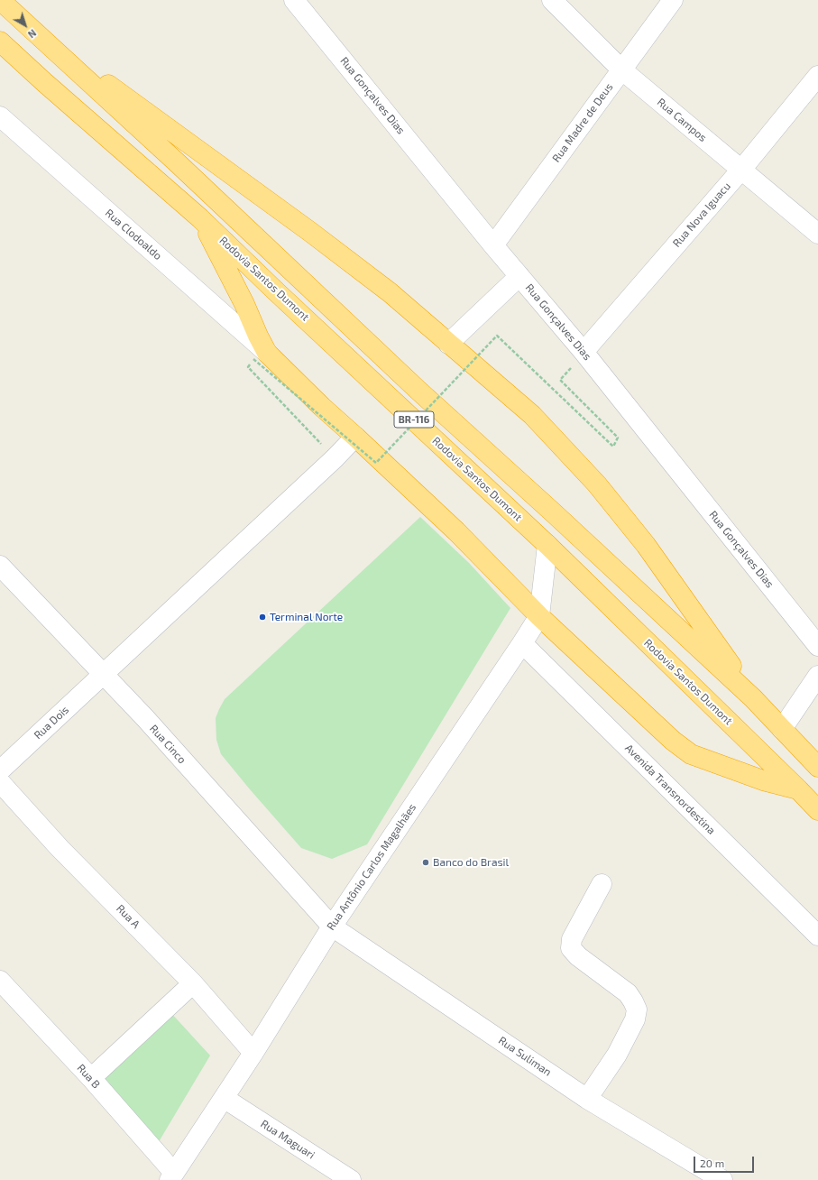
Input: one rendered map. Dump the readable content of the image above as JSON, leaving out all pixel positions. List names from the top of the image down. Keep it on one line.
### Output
{"streets":{"highway":["Rodovia Santos Dumont","BR-116"],"street":["Rua Gonçalves Dias","Rua Campos","Rua Madre de Deus","Rua Nova Iguacu","Rua Clodoaldo","Rua Dois","Rua Cinco","Avenida Transnordestina","Rua Antônio Carlos Magalhães","Rua A","Rua Suliman","Rua B","Rua Maguari"]},"crossings":[["Rua Gonçalves Dias","Rua Madre de Deus"],["Rua Gonçalves Dias","Rua Nova Iguacu"],["Rua Campos","Rua Madre de Deus"],["Rua Campos","Rua Nova Iguacu"],["Rua Clodoaldo","BR-116"],["Rodovia Santos Dumont","BR-116"],["Rodovia Santos Dumont","Rua Antônio Carlos Magalhães"],["BR-116","Rua Dois"],["BR-116","Rua Antônio Carlos Magalhães"],["Rua Dois","Rua Cinco"],["Rua Cinco","Rua Antônio Carlos Magalhães"],["Rua Cinco","Rua Suliman"],["Avenida Transnordestina","Rua Antônio Carlos Magalhães"],["Rua Antônio Carlos Magalhães","Rua A"],["Rua Antônio Carlos Magalhães","Rua Suliman"],["Rua Antônio Carlos Magalhães","Rua B"],["Rua Antônio Carlos Magalhães","Rua Maguari"]],"places":["Terminal Norte","Banco do Brasil"],"scale_bar":"20 m","north":"bottom right"}
